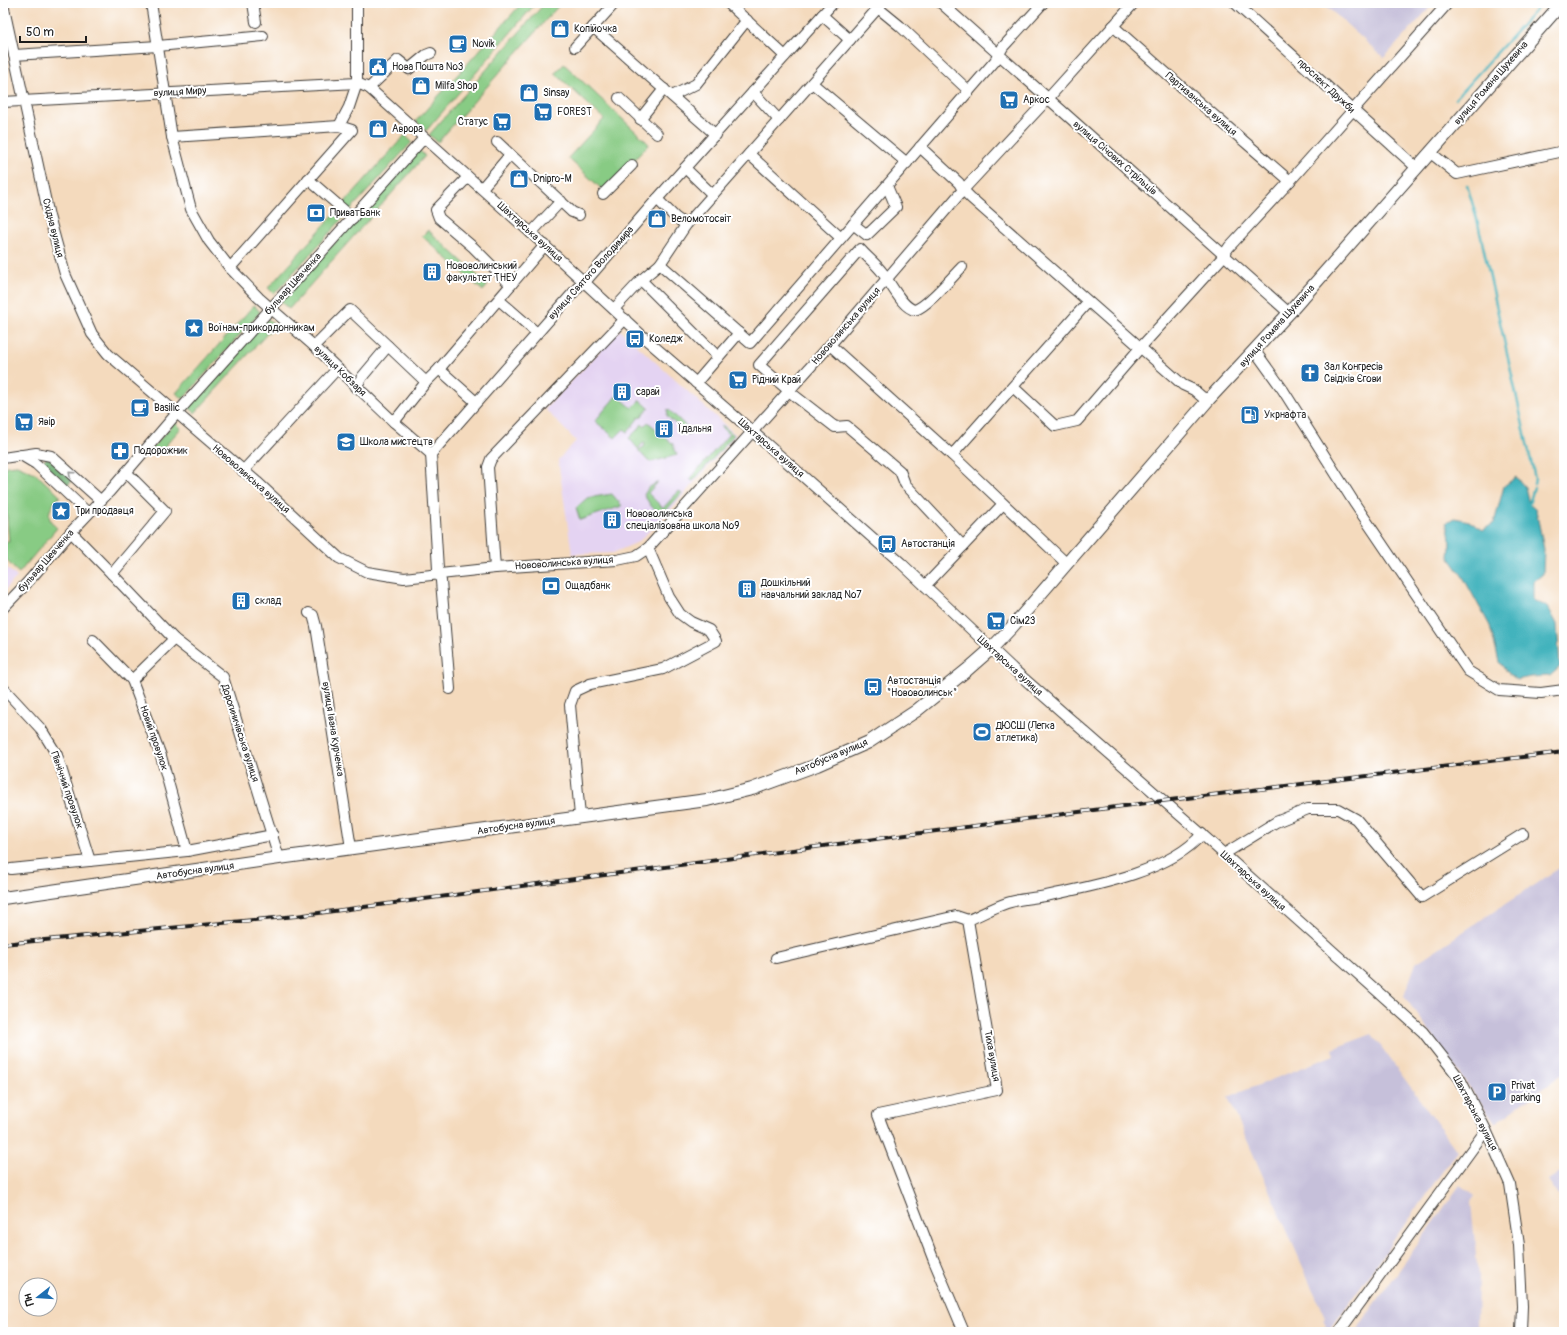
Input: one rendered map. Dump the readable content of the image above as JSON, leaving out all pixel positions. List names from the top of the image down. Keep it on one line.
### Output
{"streets":{"main road":["вулиця Романа Шухевича","Автобусна вулиця"],"street":["проспект Дружби","вулиця Миру","Партизанська вулиця","вулиця Січових Стрільців","Східна вулиця","Шахтарська вулиця","вулиця Святого Володимира","бульвар Шевченка","Нововолинська вулиця","вулиця Кобзаря","вулиця Івана Курченка","Дорогиничівська вулиця","Новий провулок","Північний провулок","Тиха вулиця"]},"crossings":[["вулиця Романа Шухевича","проспект Дружби"],["вулиця Романа Шухевича","вулиця Січових Стрільців"],["вулиця Романа Шухевича","Шахтарська вулиця"],["вулиця Романа Шухевича","Автобусна вулиця"],["вулиця Миру","Східна вулиця"],["вулиця Миру","Шахтарська вулиця"],["вулиця Миру","вулиця Кобзаря"],["Партизанська вулиця","Нововолинська вулиця"],["вулиця Січових Стрільців","Нововолинська вулиця"],["Східна вулиця","бульвар Шевченка"],["Східна вулиця","Нововолинська вулиця"],["Шахтарська вулиця","вулиця Святого Володимира"],["Шахтарська вулиця","бульвар Шевченка"],["Шахтарська вулиця","Нововолинська вулиця"],["Шахтарська вулиця","Автобусна вулиця"],["вулиця Святого Володимира","вулиця Кобзаря"],["бульвар Шевченка","Нововолинська вулиця"],["бульвар Шевченка","вулиця Кобзаря"],["бульвар Шевченка","Дорогиничівська вулиця"],["вулиця Івана Курченка","Автобусна вулиця"],["Дорогиничівська вулиця","Автобусна вулиця"],["Новий провулок","Автобусна вулиця"],["Автобусна вулиця","Північний провулок"]],"places":{"shop":["Копійочка","Milfa Shop","Sinsay","Аврора","Dnipro-M","Веломотосвіт"],"cafe":["Novik","Basilic"],"public building":["Нова Пошта №3"],"supermarket":["Аркос","FOREST","Статус","Рідний Край","Явір","Сім23"],"bank":["ПриватБанк","Ощадбанк"],"building":["Нововолинський факультет ТНЕУ","сарай","Їдальня","Нововолинська спеціалізована школа №9","Дошкільний навчальний заклад №7","склад"],"place":["Воїнам-прикордонникам","Три продавця"],"bus stop":["Коледж","Автостанція","Автостанція \"Нововолинськ\""],"church":["Зал Конгресів Свідків Єгови"],"fuel station":["Укрнафта"],"school or university":["Школа мистецтв"],"pharmacy":["Подорожник"],"sports":["ДЮСШ (Легка атлетика)"],"parking":["Privat parking"]},"scale_bar":"50 m","north":"left"}
